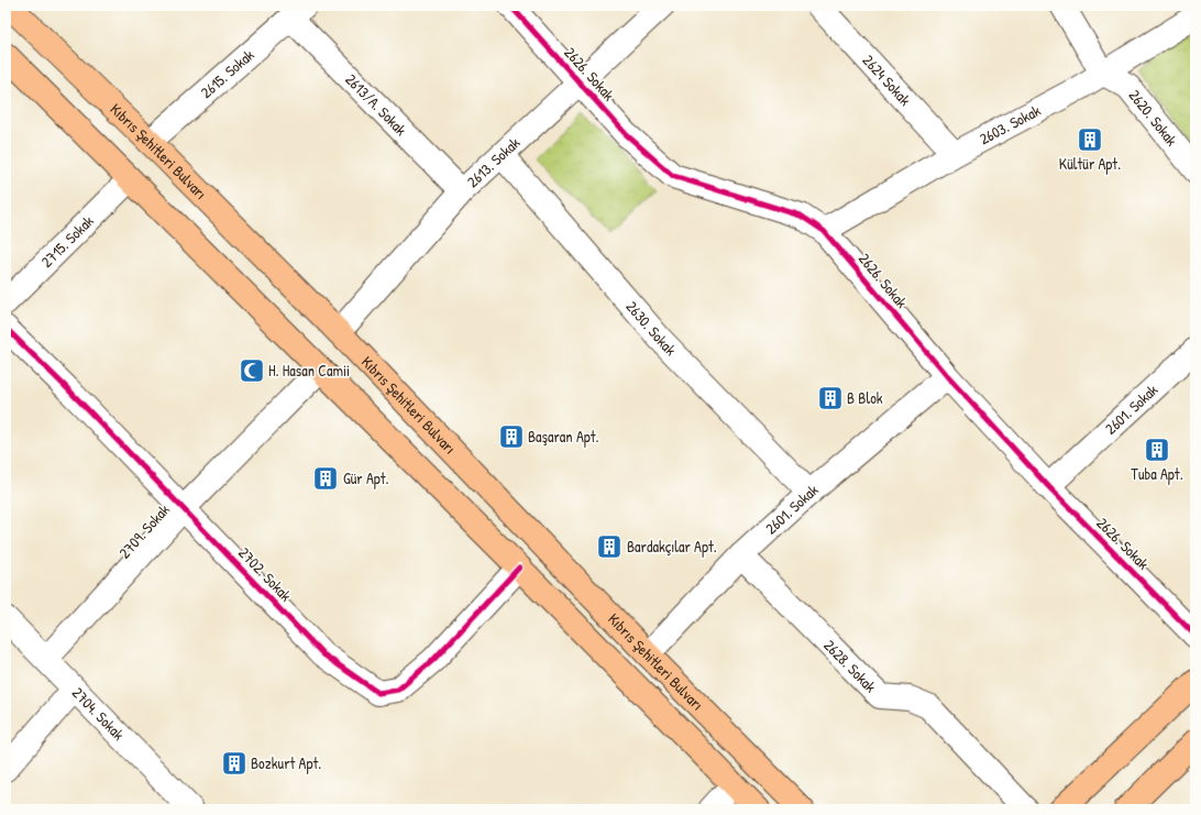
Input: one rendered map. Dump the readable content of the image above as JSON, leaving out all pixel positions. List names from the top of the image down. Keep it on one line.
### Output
{"streets":{"main road":["Kıbrıs Şehitleri Bulvarı"],"street":["2615. Sokak","2626. Sokak","2624 Sokak","2613/A. Sokak","2620. Sokak","2603. Sokak","2613. Sokak","2715. Sokak","2630. Sokak","2601. Sokak","2709. Sokak","2702. Sokak","2628. Sokak","2704. Sokak"]},"crossings":[["2615. Sokak","2613/A. Sokak"],["2615. Sokak","Kıbrıs Şehitleri Bulvarı"],["2626. Sokak","2603. Sokak"],["2626. Sokak","2613. Sokak"],["2626. Sokak","2601. Sokak"],["2624 Sokak","2603. Sokak"],["2613/A. Sokak","2613. Sokak"],["2620. Sokak","2603. Sokak"],["Kıbrıs Şehitleri Bulvarı","2613. Sokak"],["Kıbrıs Şehitleri Bulvarı","2715. Sokak"],["Kıbrıs Şehitleri Bulvarı","2601. Sokak"],["Kıbrıs Şehitleri Bulvarı","2709. Sokak"],["Kıbrıs Şehitleri Bulvarı","2702. Sokak"],["2613. Sokak","2630. Sokak"],["2630. Sokak","2601. Sokak"],["2601. Sokak","2628. Sokak"],["2709. Sokak","2702. Sokak"],["2709. Sokak","2704. Sokak"]],"places":{"building":["Kültür Apt.","B Blok","Başaran Apt.","Tuba Apt.","Gür Apt.","Bardakçılar Apt.","Bozkurt Apt."],"mosque":["H. Hasan Camii"]}}
